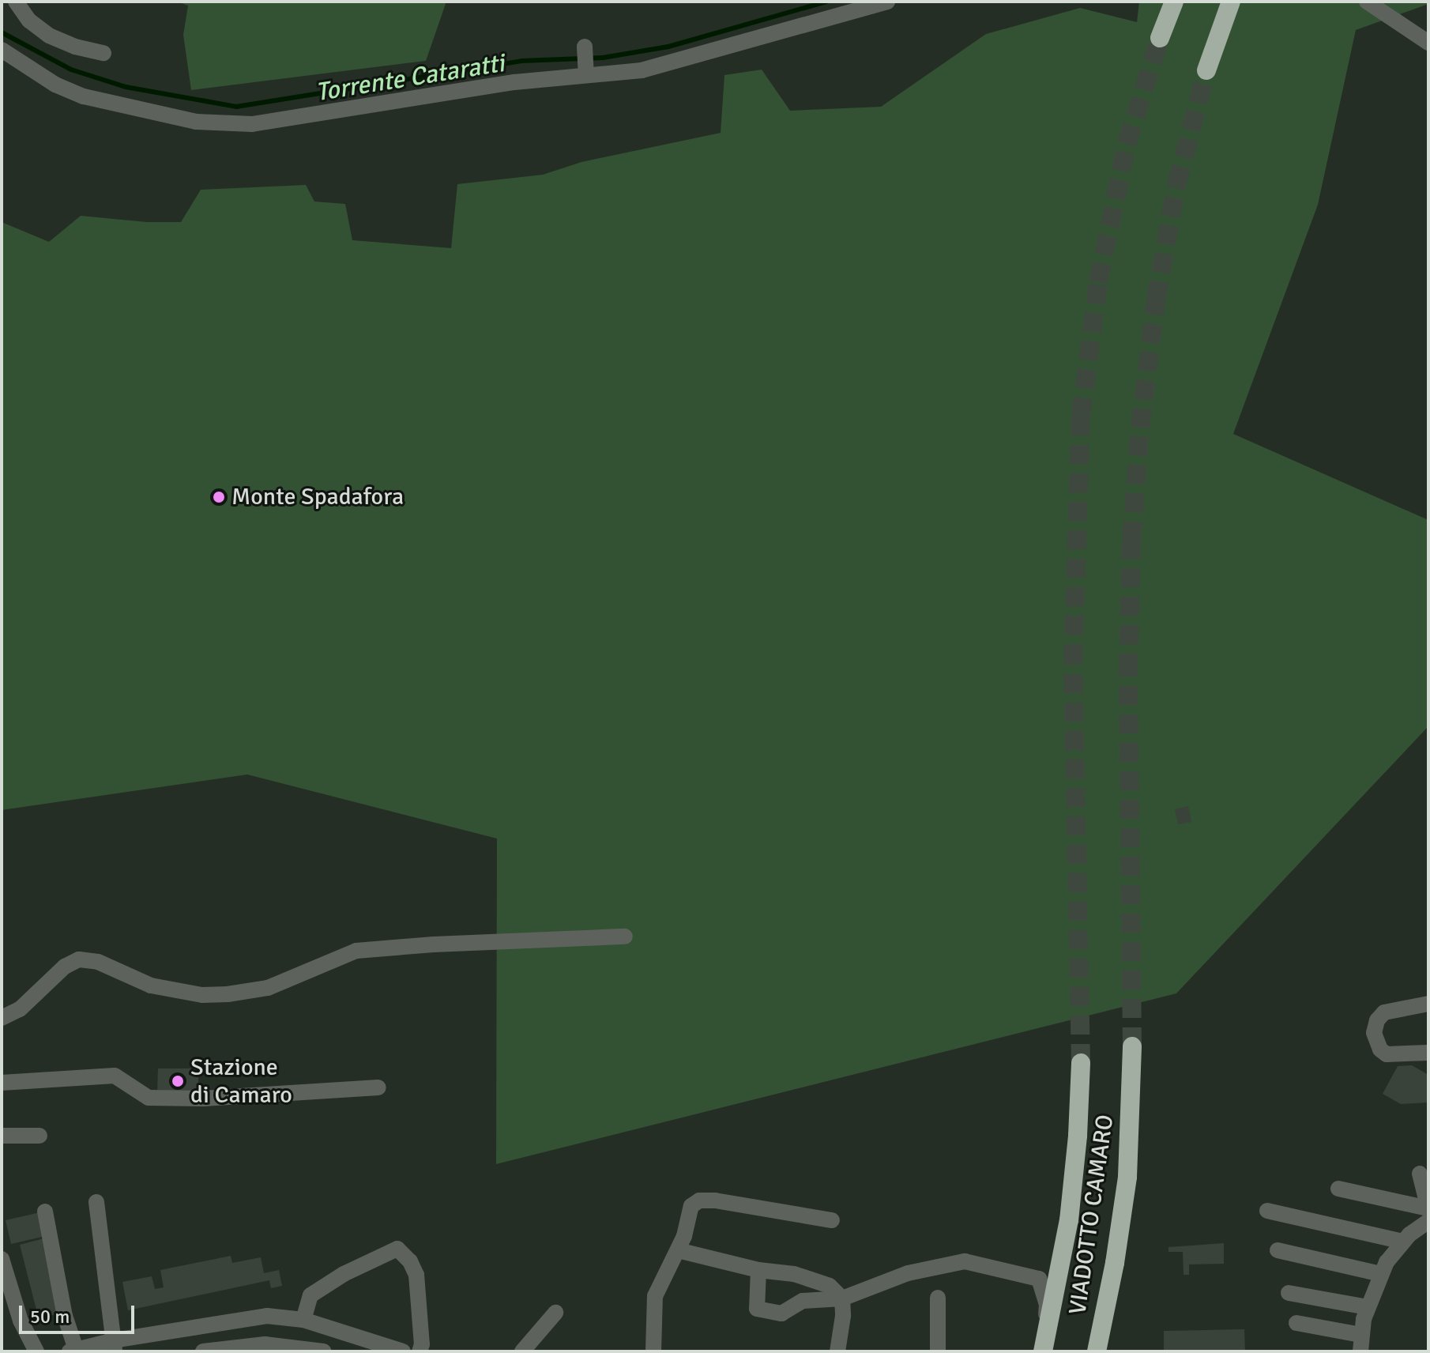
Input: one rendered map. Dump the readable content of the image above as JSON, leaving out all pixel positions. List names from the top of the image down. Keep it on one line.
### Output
{"streets":{"highway":["VIADOTTO CAMARO"]},"water":["Torrente Cataratti"],"places":["Monte Spadafora","Stazione di Camaro"],"scale_bar":"50 m"}
